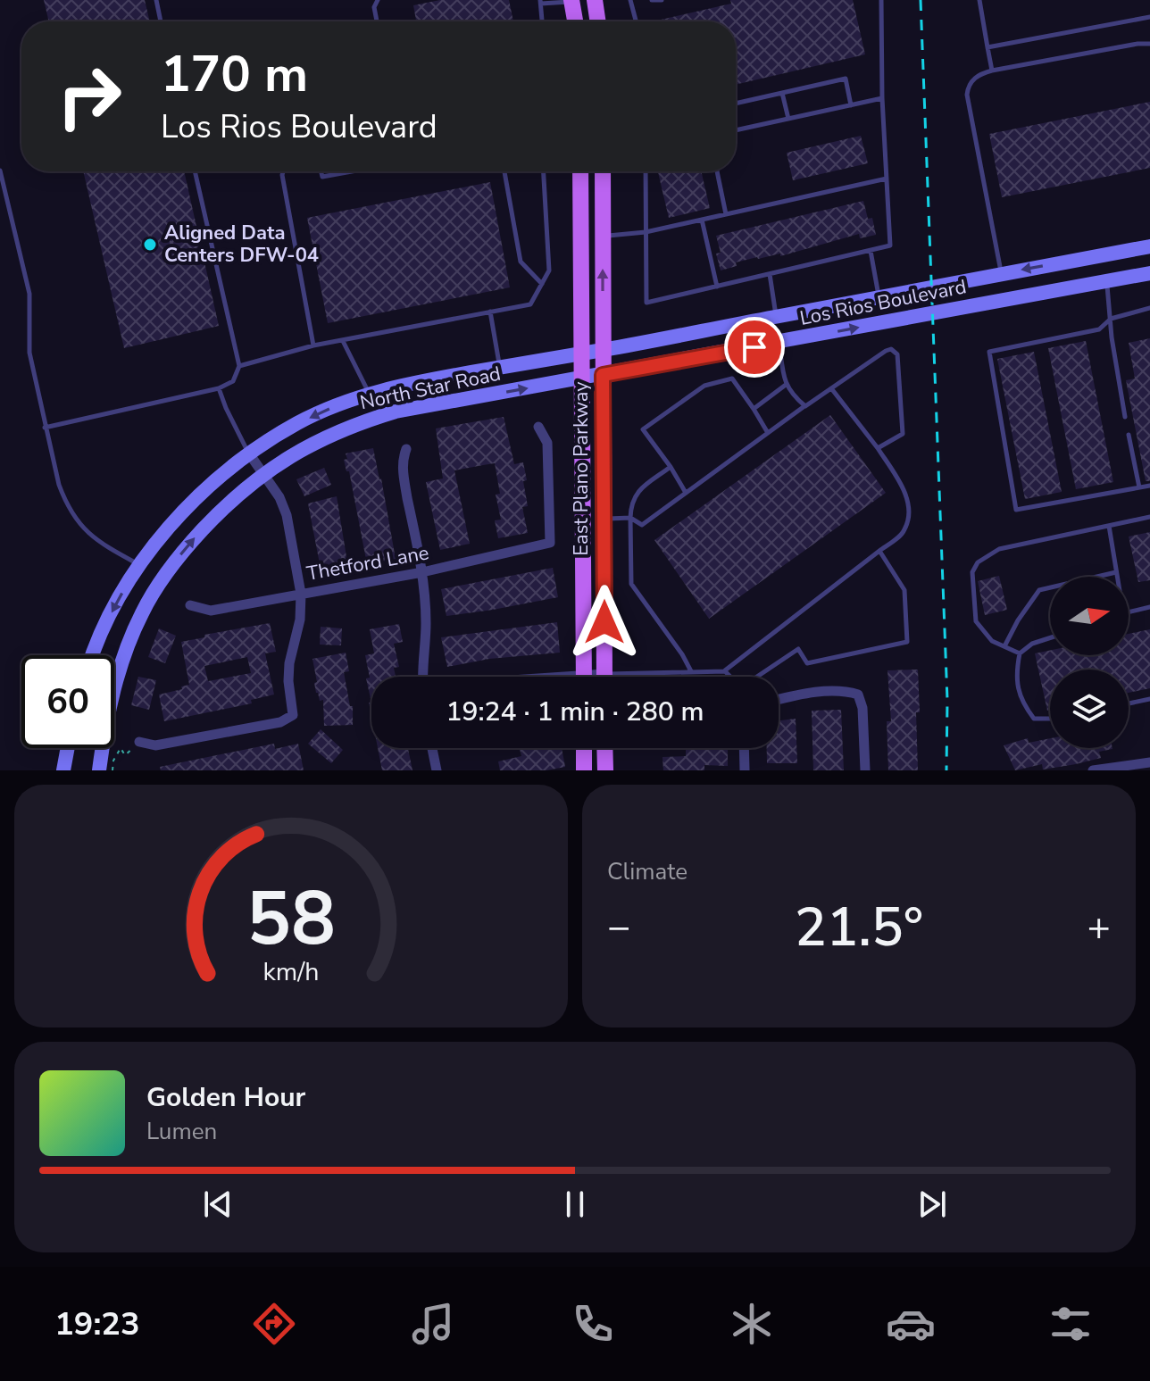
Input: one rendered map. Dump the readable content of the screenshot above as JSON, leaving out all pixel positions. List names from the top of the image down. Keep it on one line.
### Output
{"streets":{"main road":["Los Rios Boulevard","North Star Road","East Plano Parkway"],"street":["Thetford Lane"]},"crossings":[["Los Rios Boulevard","North Star Road"],["Los Rios Boulevard","East Plano Parkway"],["North Star Road","East Plano Parkway"]],"places":["Aligned Data Centers DFW-04"],"north":"right","page":{"turn":["170 m","Los Rios Boulevard"],"limit":"60","trip":"19:24 · 1 min · 280 m","tile":"Climate","heat":["−","21.5°","+"],"song":["Golden Hour","Lumen"],"tabs":"19:23","gauge":["58","km/h"]}}
